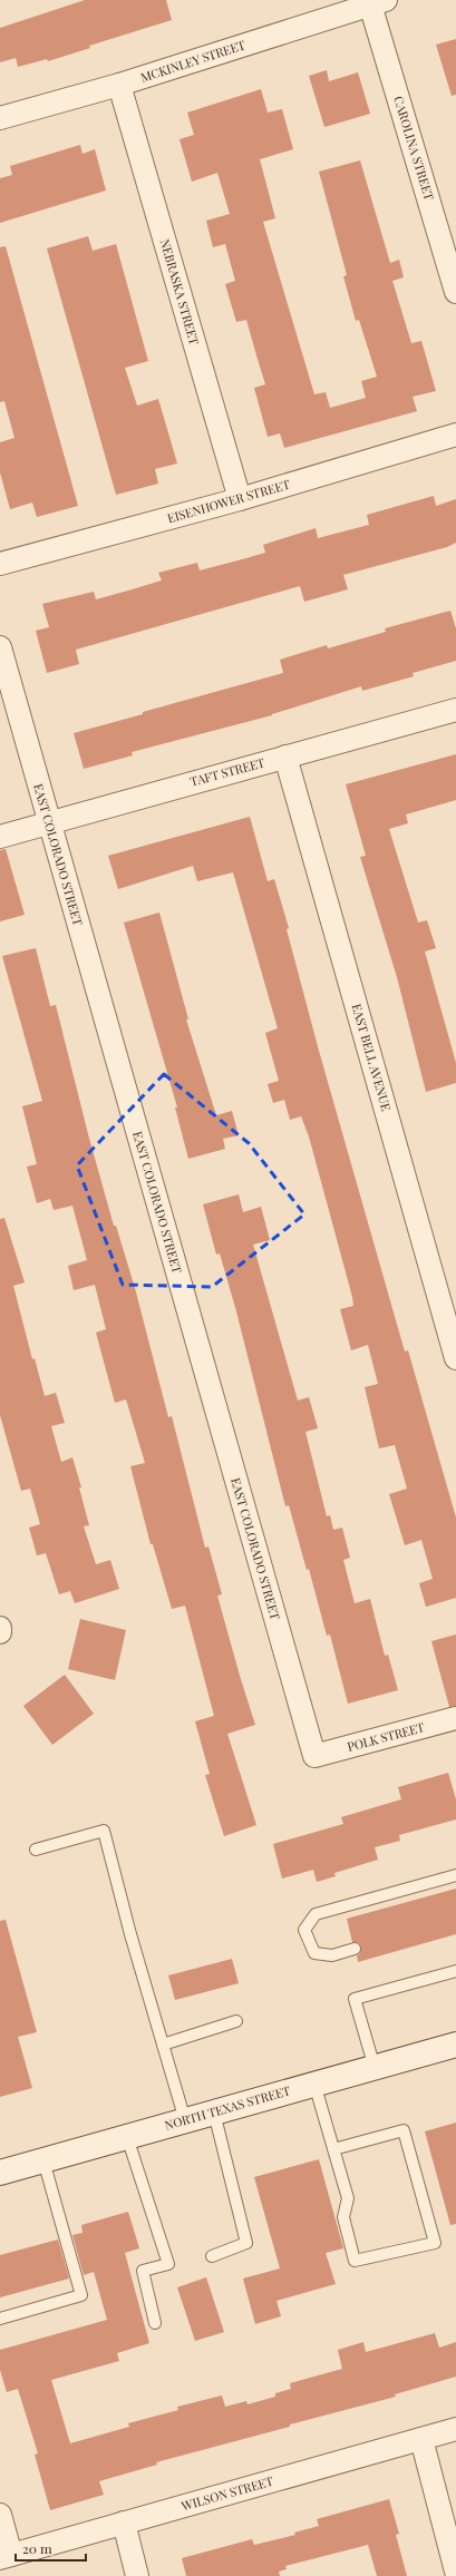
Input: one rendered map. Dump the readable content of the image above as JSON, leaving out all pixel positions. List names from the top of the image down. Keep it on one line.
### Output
{"streets":{"main road":["NORTH TEXAS STREET"],"street":["MCKINLEY STREET","CAROLINA STREET","NEBRASKA STREET","EISENHOWER STREET","TAFT STREET","EAST COLORADO STREET","EAST BELL AVENUE","POLK STREET","WILSON STREET"]},"crossings":[["MCKINLEY STREET","CAROLINA STREET"],["MCKINLEY STREET","NEBRASKA STREET"],["NEBRASKA STREET","EISENHOWER STREET"],["TAFT STREET","EAST COLORADO STREET"],["TAFT STREET","EAST BELL AVENUE"],["EAST COLORADO STREET","POLK STREET"]],"scale_bar":"20 m"}
